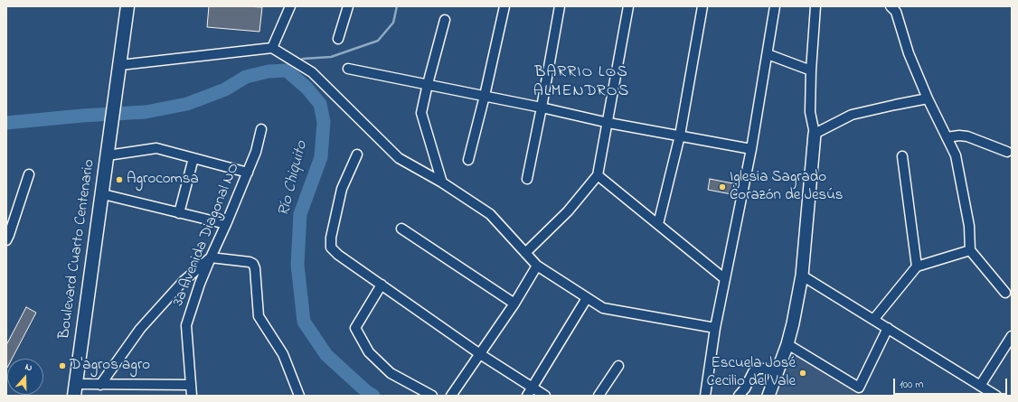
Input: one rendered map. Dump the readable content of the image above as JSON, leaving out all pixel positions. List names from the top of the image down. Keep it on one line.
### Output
{"streets":{"main road":["Boulevard Cuarto Centenario"],"street":["3a Avenida Diagonal NO"]},"districts":["BARRIO LOS ALMENDROS"],"water":["Río Chiquito"],"places":["Agrocomsa","Iglesia Sagrado Corazón de Jesús","D'agros agro","Escuela José Cecilio del Vale"],"scale_bar":"100 m","north":"top"}
